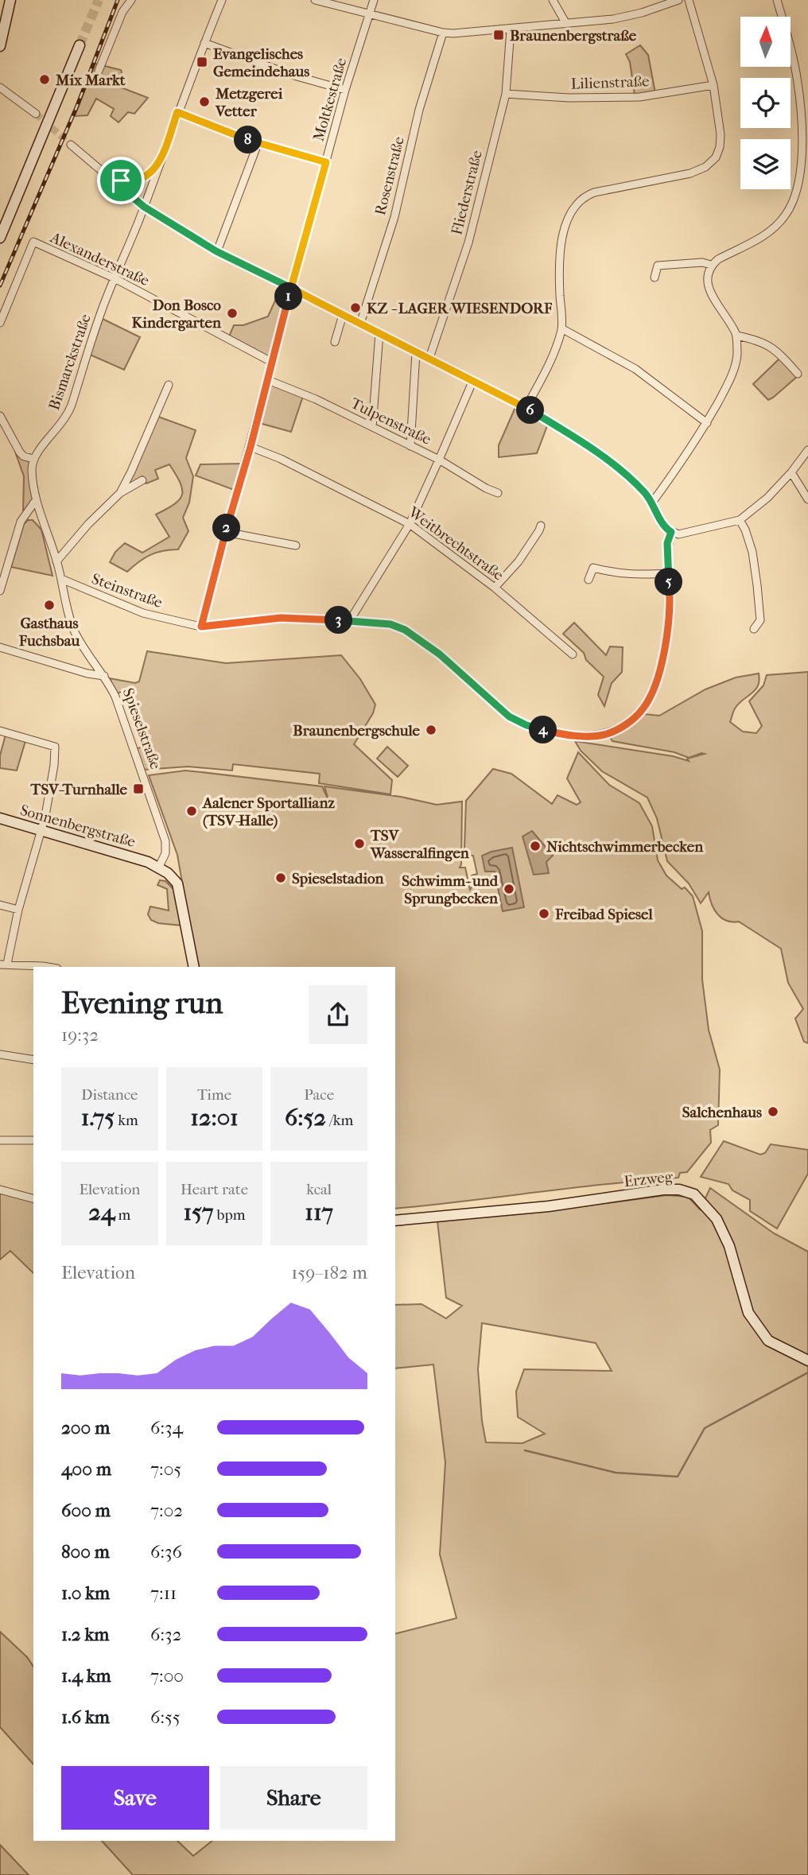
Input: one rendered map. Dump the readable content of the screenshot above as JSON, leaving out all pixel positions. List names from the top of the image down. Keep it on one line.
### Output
{"streets":{"street":["Lilienstraße","Moltkestraße","Rosenstraße","Fliederstraße","Alexanderstraße","Bismarckstraße","Tulpenstraße","Weitbrechtstraße","Steinstraße","Spieselstraße","Sonnenbergstraße","Erzweg"]},"crossings":[["Lilienstraße","Fliederstraße"],["Moltkestraße","Alexanderstraße"],["Moltkestraße","Tulpenstraße"],["Moltkestraße","Weitbrechtstraße"],["Moltkestraße","Steinstraße"],["Alexanderstraße","Bismarckstraße"],["Steinstraße","Spieselstraße"],["Spieselstraße","Sonnenbergstraße"]],"places":{"transit":["Braunenbergstraße","Evangelisches Gemeindehaus","TSV-Turnhalle"],"other":["Mix Markt","Metzgerei Vetter","KZ - LAGER WIESENDORF","Don Bosco Kindergarten","Gasthaus Fuchsbau","Braunenbergschule","Aalener Sportallianz (TSV-Halle)","TSV Wasseralfingen","Nichtschwimmerbecken","Spieselstadion","Schwimm- und Sprungbecken","Freibad Spiesel","Salchenhaus"]},"north":"top","page":{"pins":["8","1","6","2","5","3","4"],"heading":["Evening run","19:32"],"stats":[["Distance","1.75 km"],["Time","12:01"],["Pace","6:52 /km"],["Elevation","24 m"],["Heart rate","157 bpm"],["kcal","117"]],"chart":["Elevation","159–182 m"],"list":[{"name":"200 m","note":"6:34"},{"name":"400 m","note":"7:05"},{"name":"600 m","note":"7:02"},{"name":"800 m","note":"6:36"},{"name":"1.0 km","note":"7:11"},{"name":"1.2 km","note":"6:32"},{"name":"1.4 km","note":"7:00"},{"name":"1.6 km","note":"6:55"}],"buttons":["Save","Share"]}}
